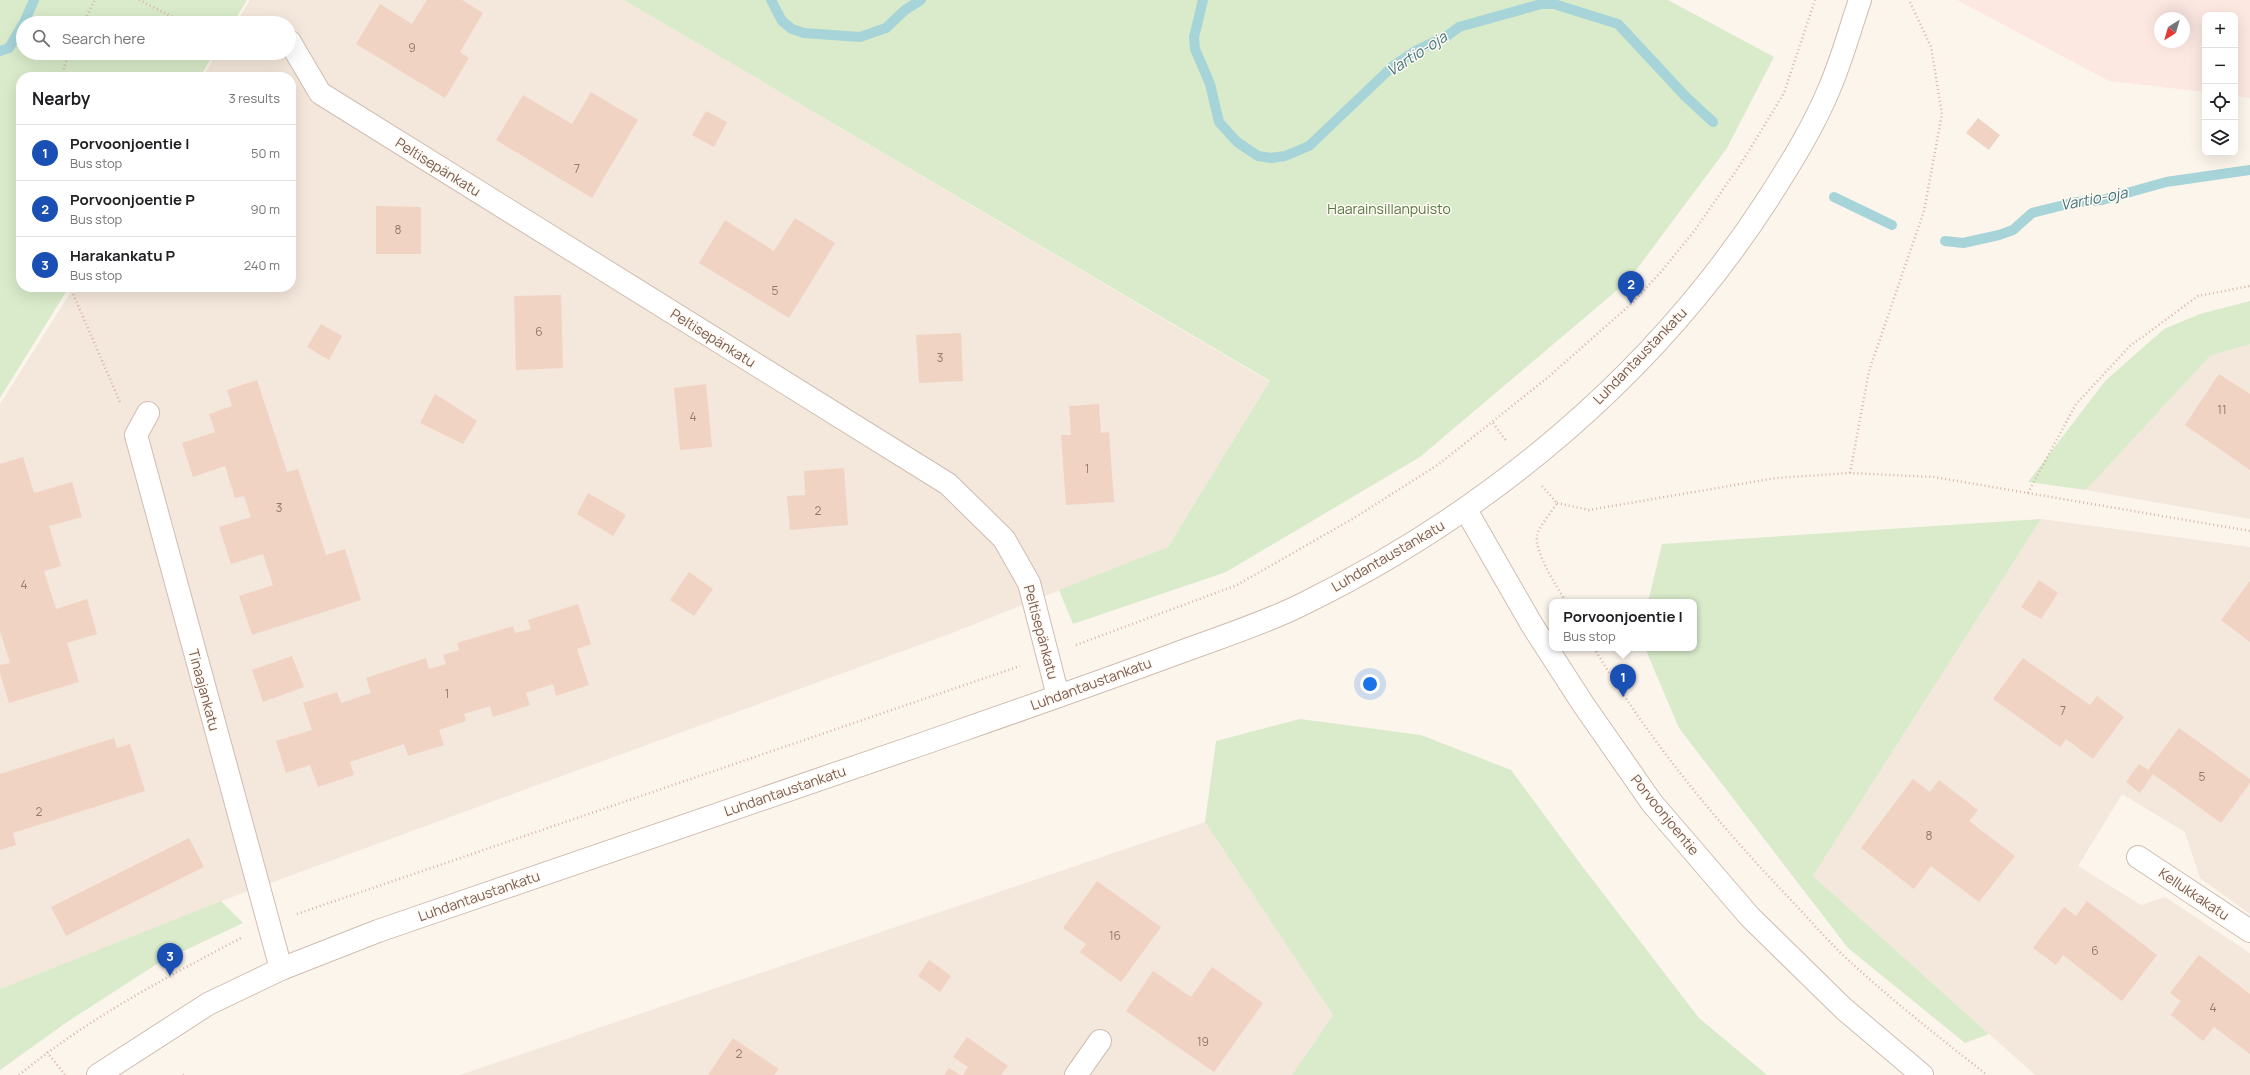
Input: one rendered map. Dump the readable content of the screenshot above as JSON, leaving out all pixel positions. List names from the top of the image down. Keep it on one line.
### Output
{"streets":{"street":["Peltisepänkatu","Luhdantaustankatu","Tinaajankatu","Porvoonjoentie","Kellukkakatu"]},"crossings":[["Peltisepänkatu","Luhdantaustankatu"],["Luhdantaustankatu","Tinaajankatu"],["Luhdantaustankatu","Porvoonjoentie"]],"water":["Vartio-oja"],"parks":["Haarainsillanpuisto"],"house_numbers":["9","7","8","5","6","3","11","4","1","3","2","4","1","7","5","2","8","16","6","4","19","2"],"north":"bottom left","page":{"map_buttons":["+","−"],"search":"Search here","heading":["Nearby","3 results"],"list":[{"mark":"1","name":"Porvoonjoentie I","note":"Bus stop","value":"50 m"},{"mark":"2","name":"Porvoonjoentie P","note":"Bus stop","value":"90 m"},{"mark":"3","name":"Harakankatu P","note":"Bus stop","value":"240 m"}],"pins":["2","1","3"],"popup":["Porvoonjoentie I","Bus stop"]}}
